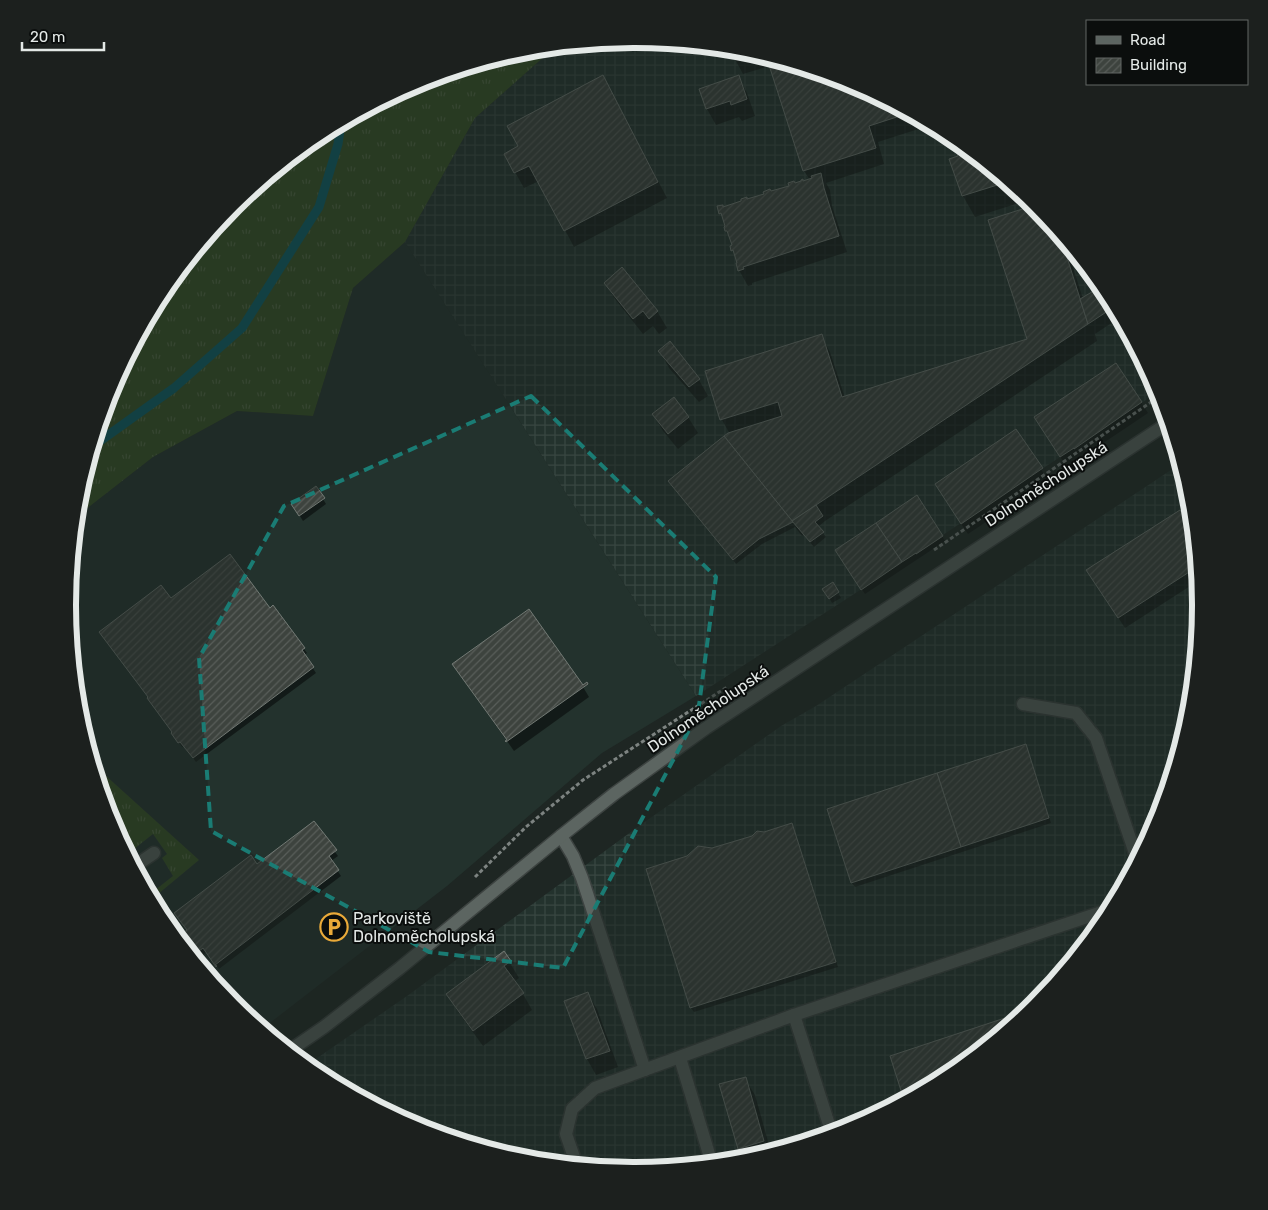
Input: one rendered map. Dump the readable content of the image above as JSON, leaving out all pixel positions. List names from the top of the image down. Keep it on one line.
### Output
{"streets":{"street":["Dolnoměcholupská"]},"places":{"parking":["Parkoviště Dolnoměcholupská"]},"legend":["Road","Building"],"scale_bar":"20 m"}
